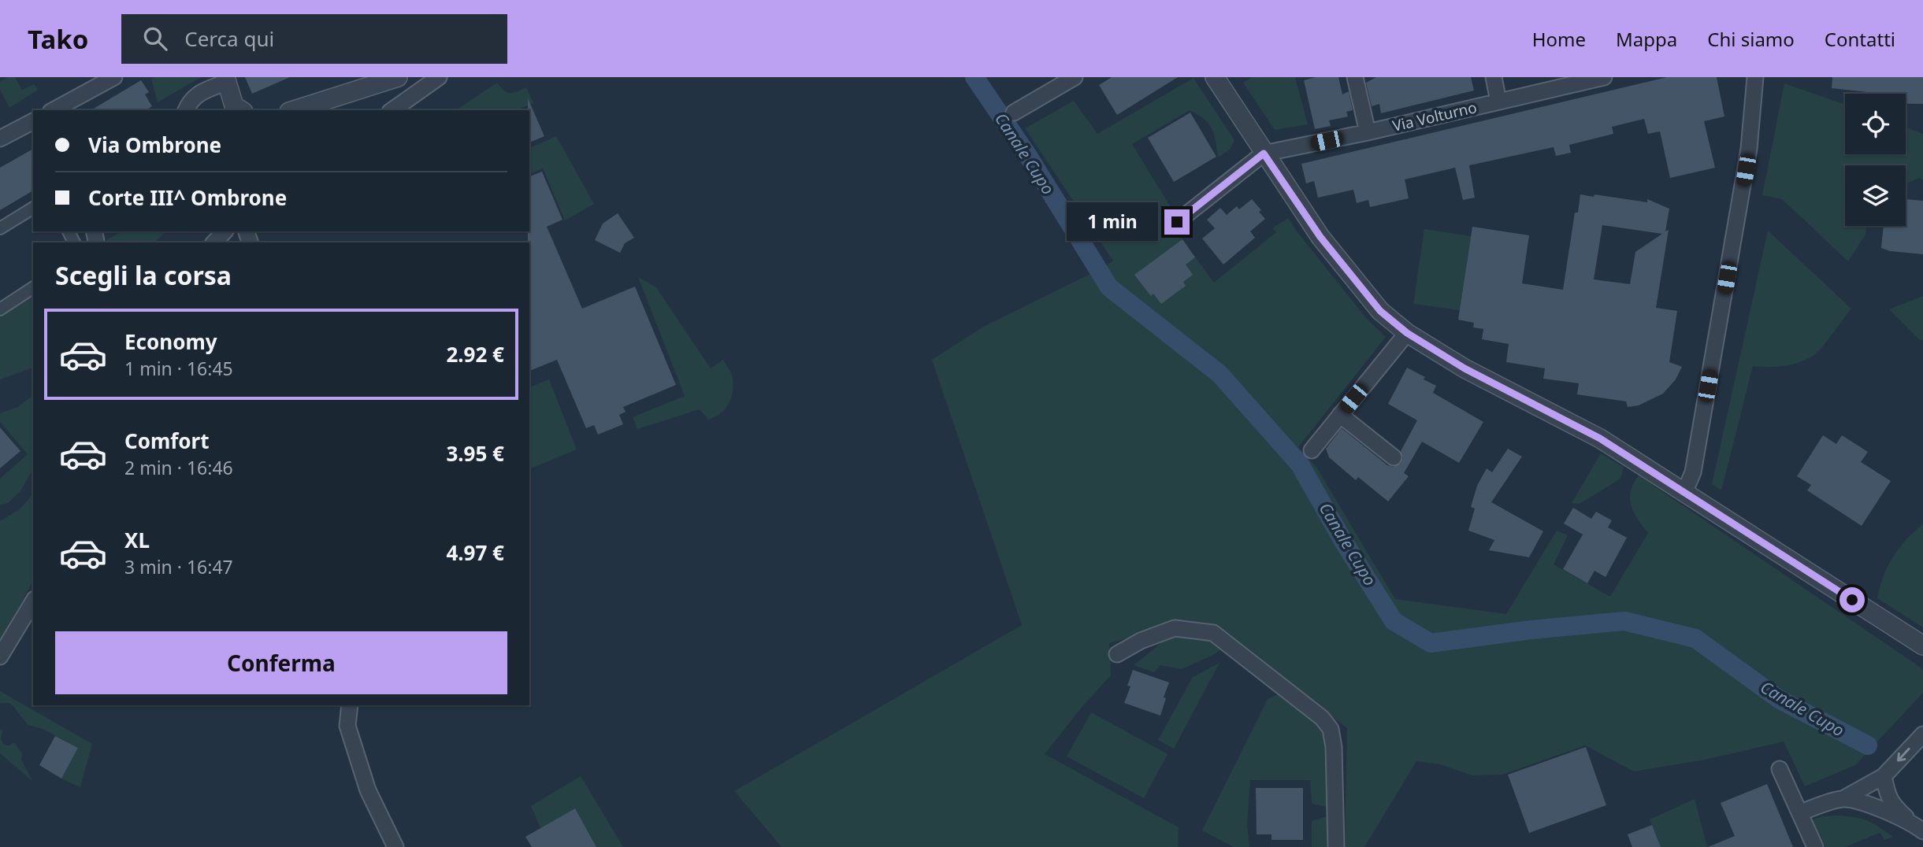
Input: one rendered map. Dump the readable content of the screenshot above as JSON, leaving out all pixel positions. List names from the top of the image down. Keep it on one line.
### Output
{"streets":{"street":["Via Volturno"]},"water":["Canale Cupo"],"page":{"header":"Tako","search":"Cerca qui","nav":["Home","Mappa","Chi siamo","Contatti"],"banner":["Via Ombrone","Corte III^ Ombrone"],"bubble":"1 min","heading":"Scegli la corsa","list":[{"name":"Economy","note":"1 min · 16:45","value":"2.92 €"},{"name":"Comfort","note":"2 min · 16:46","value":"3.95 €"},{"name":"XL","note":"3 min · 16:47","value":"4.97 €"}],"buttons":"Conferma"}}
